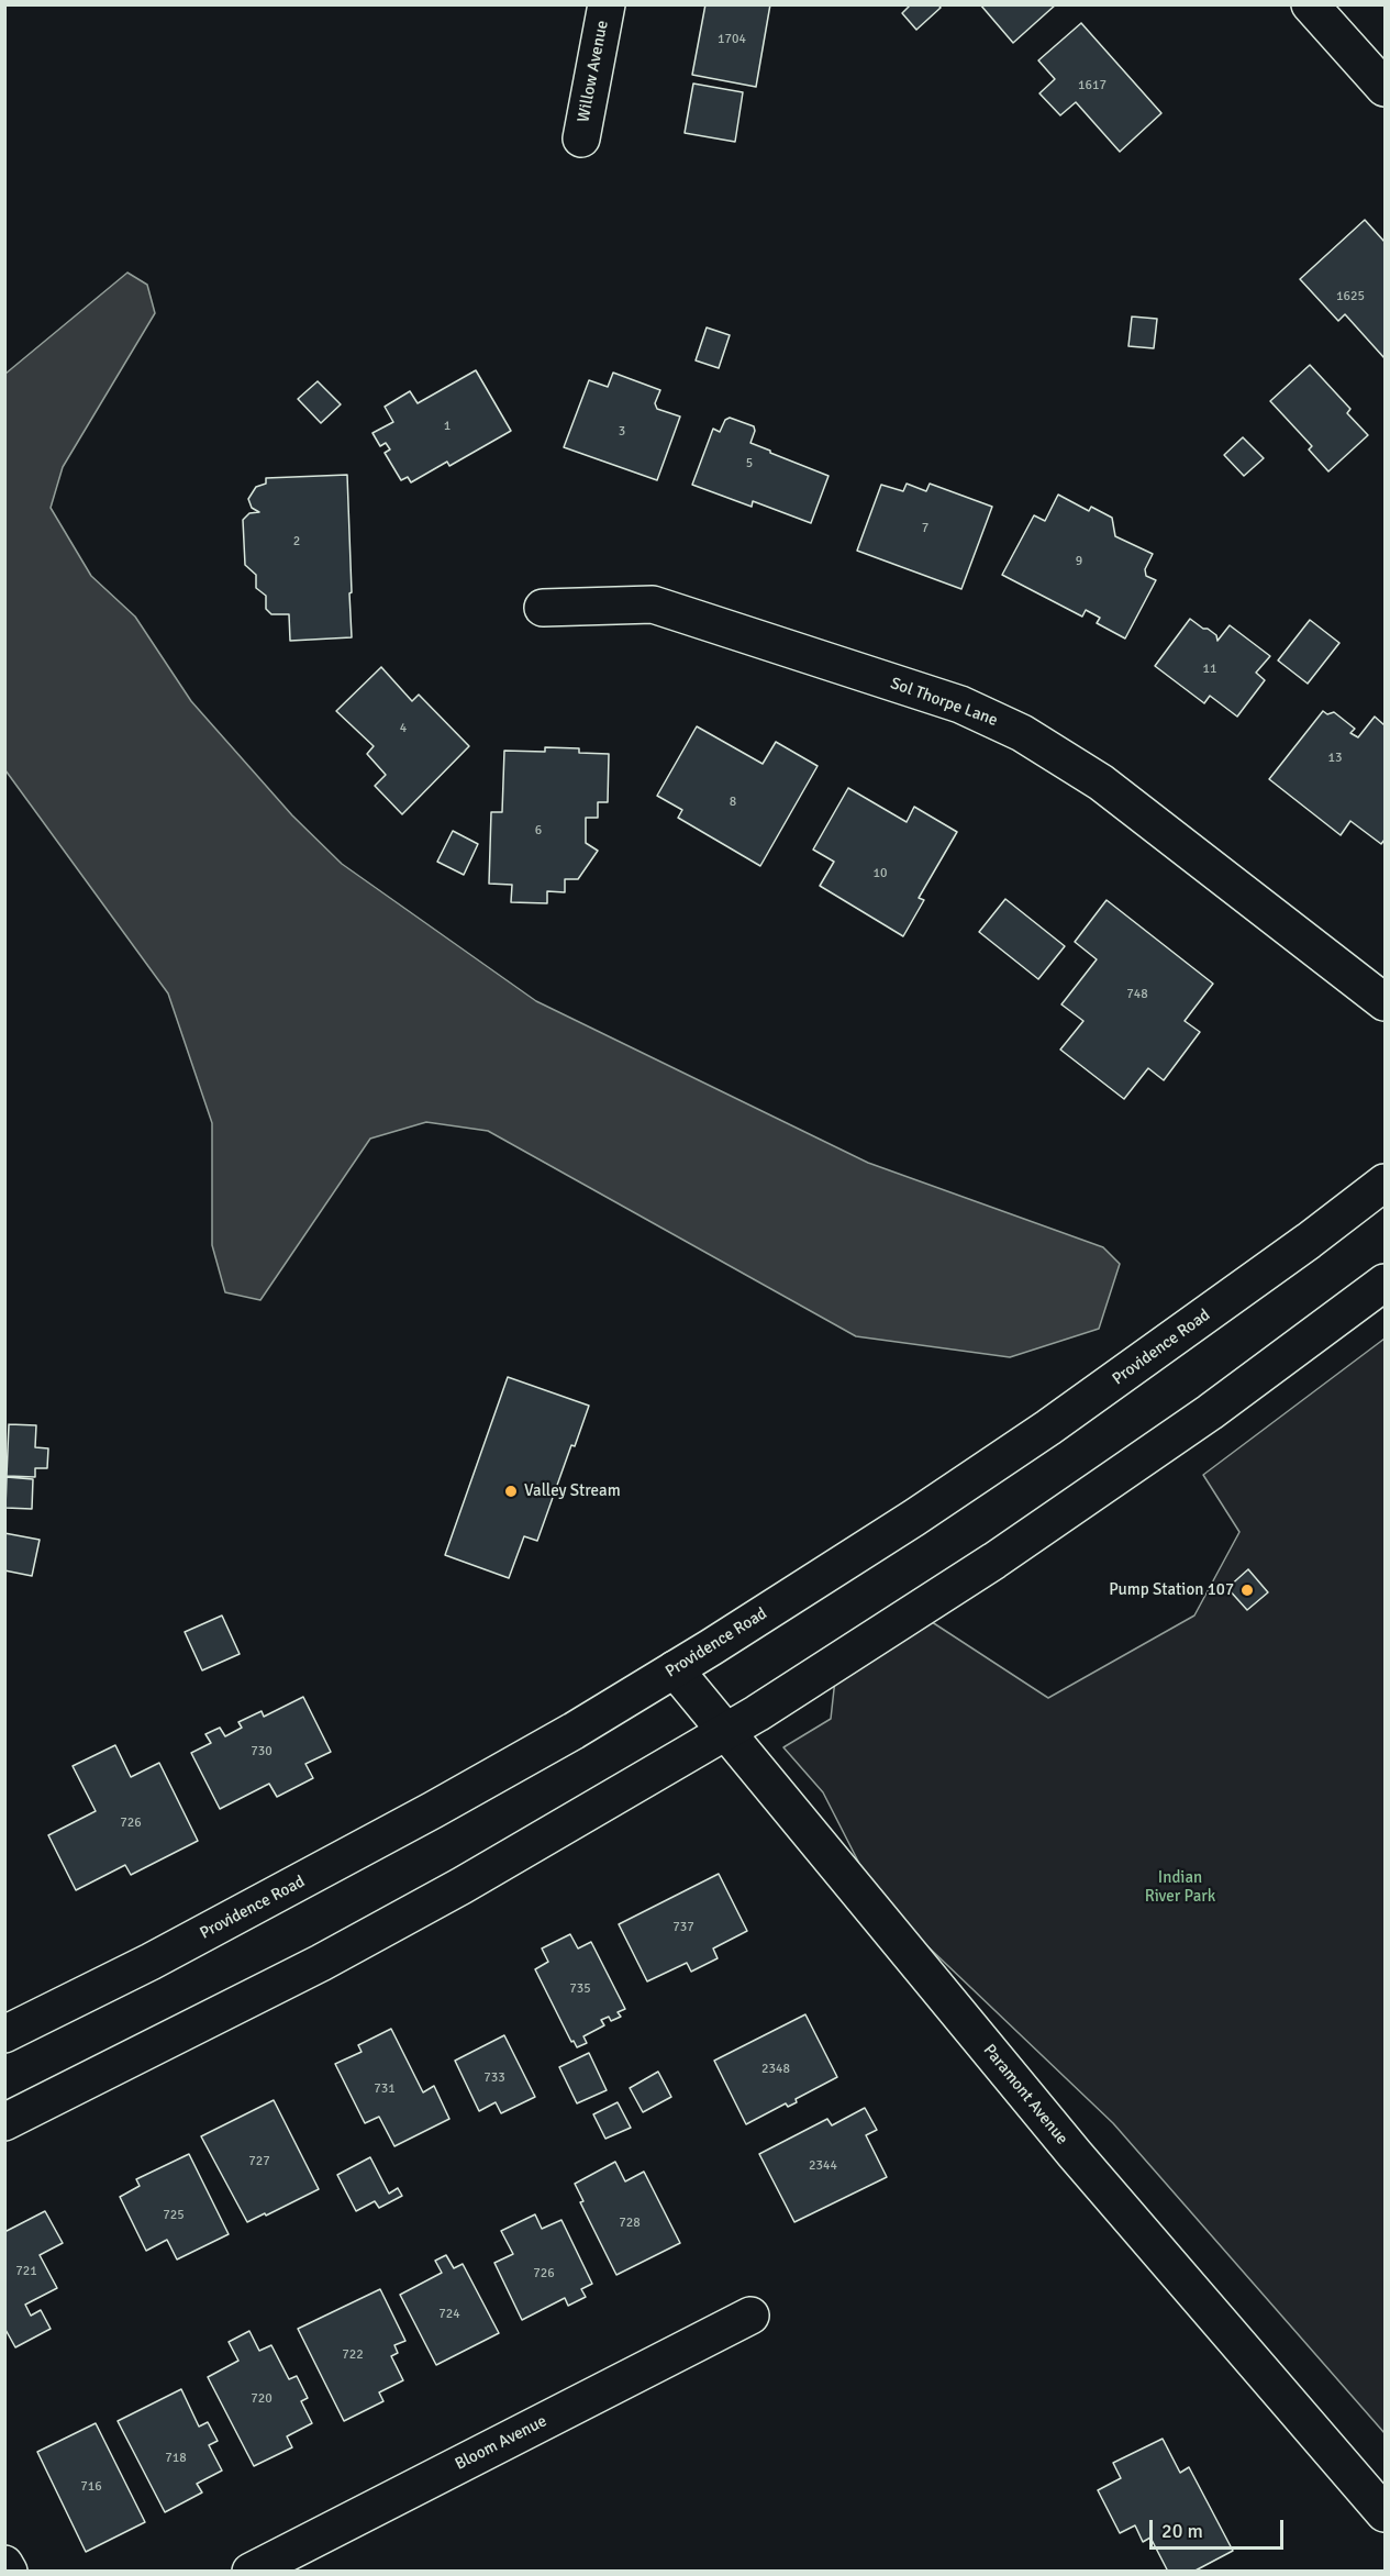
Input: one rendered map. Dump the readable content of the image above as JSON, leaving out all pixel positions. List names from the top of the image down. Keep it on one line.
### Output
{"streets":{"main road":["Willow Avenue","Sol Thorpe Lane","Providence Road","Paramont Avenue","Bloom Avenue"]},"crossings":[["Providence Road","Paramont Avenue"]],"parks":["Indian River Park"],"places":["Valley Stream","Pump Station 107"],"house_numbers":["1704","1617","1625","1","3","5","7","2","9","11","4","13","8","6","10","748","730","726","737","735","2348","733","731","727","2344","725","728","721","726","724","722","720","718","716"],"scale_bar":"20 m"}
